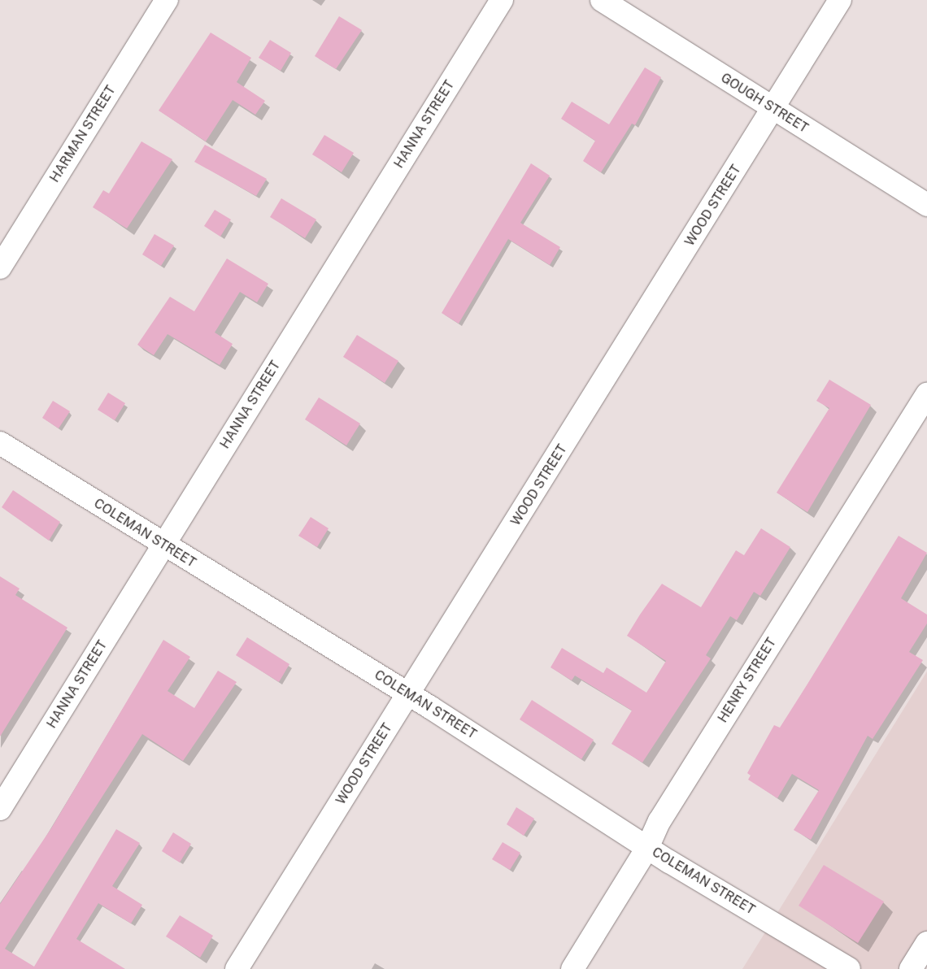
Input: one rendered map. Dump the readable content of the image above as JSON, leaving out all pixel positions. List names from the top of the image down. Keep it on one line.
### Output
{"streets":{"street":["GOUGH STREET","HANNA STREET","HARMAN STREET","WOOD STREET","COLEMAN STREET","HENRY STREET"]},"crossings":[["GOUGH STREET","WOOD STREET"],["HANNA STREET","COLEMAN STREET"],["WOOD STREET","COLEMAN STREET"],["COLEMAN STREET","HENRY STREET"]]}
